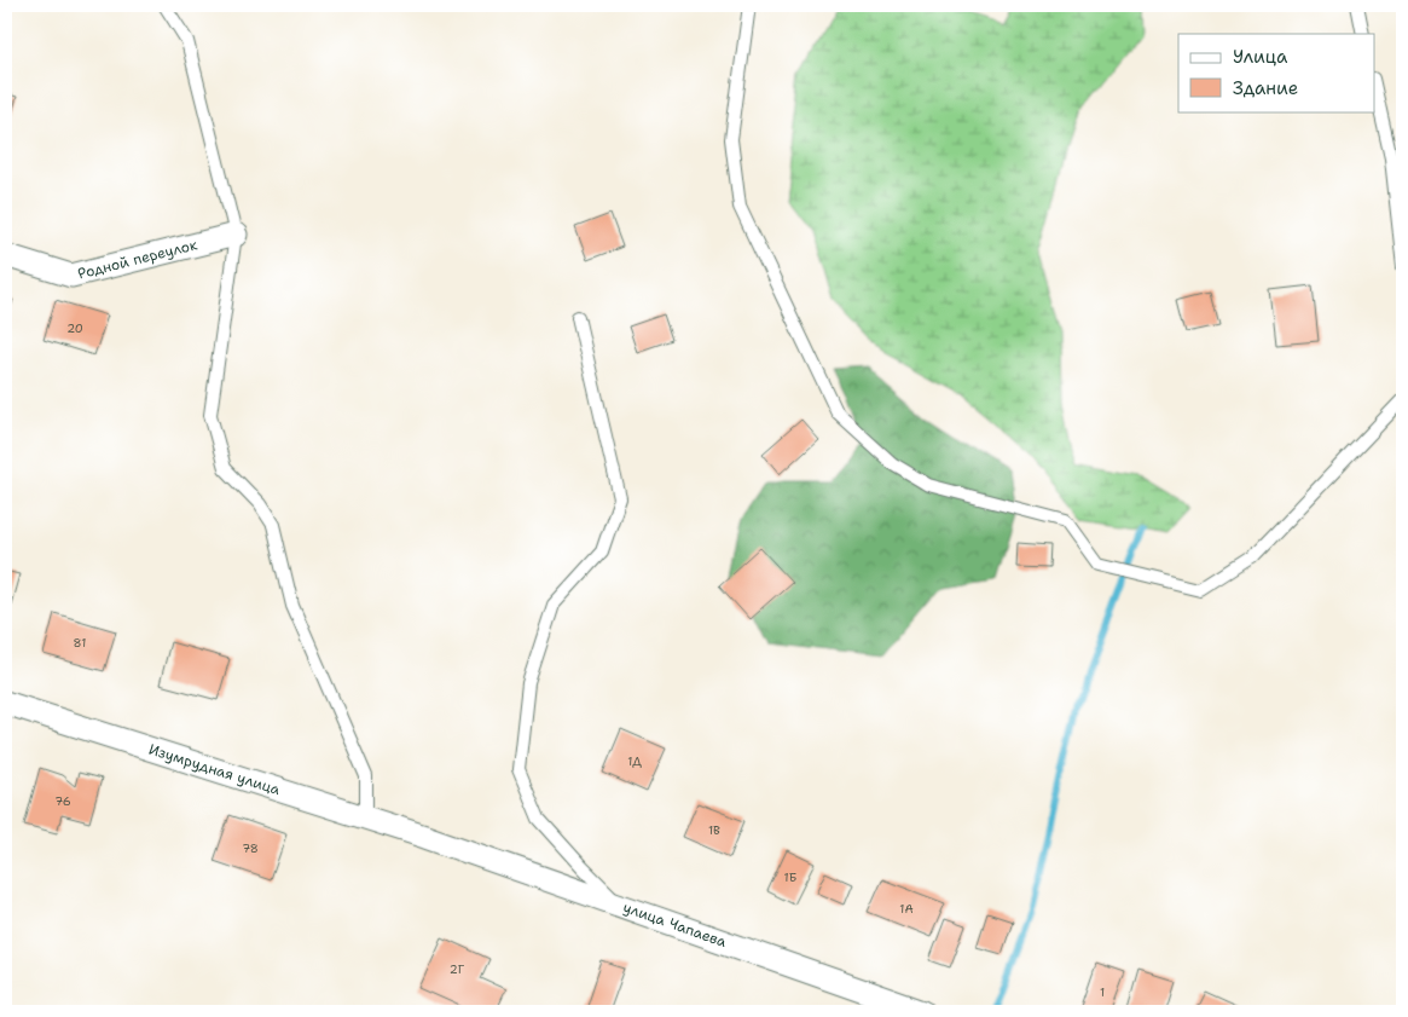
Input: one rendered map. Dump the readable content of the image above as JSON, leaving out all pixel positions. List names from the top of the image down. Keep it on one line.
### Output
{"streets":{"street":["Родной переулок","Изумрудная улица","улица Чапаева"]},"crossings":[["Изумрудная улица","улица Чапаева"]],"house_numbers":["20","81","1Д","76","1В","78","1Б","1А","2Г","1"],"legend":["Улица","Здание"]}
